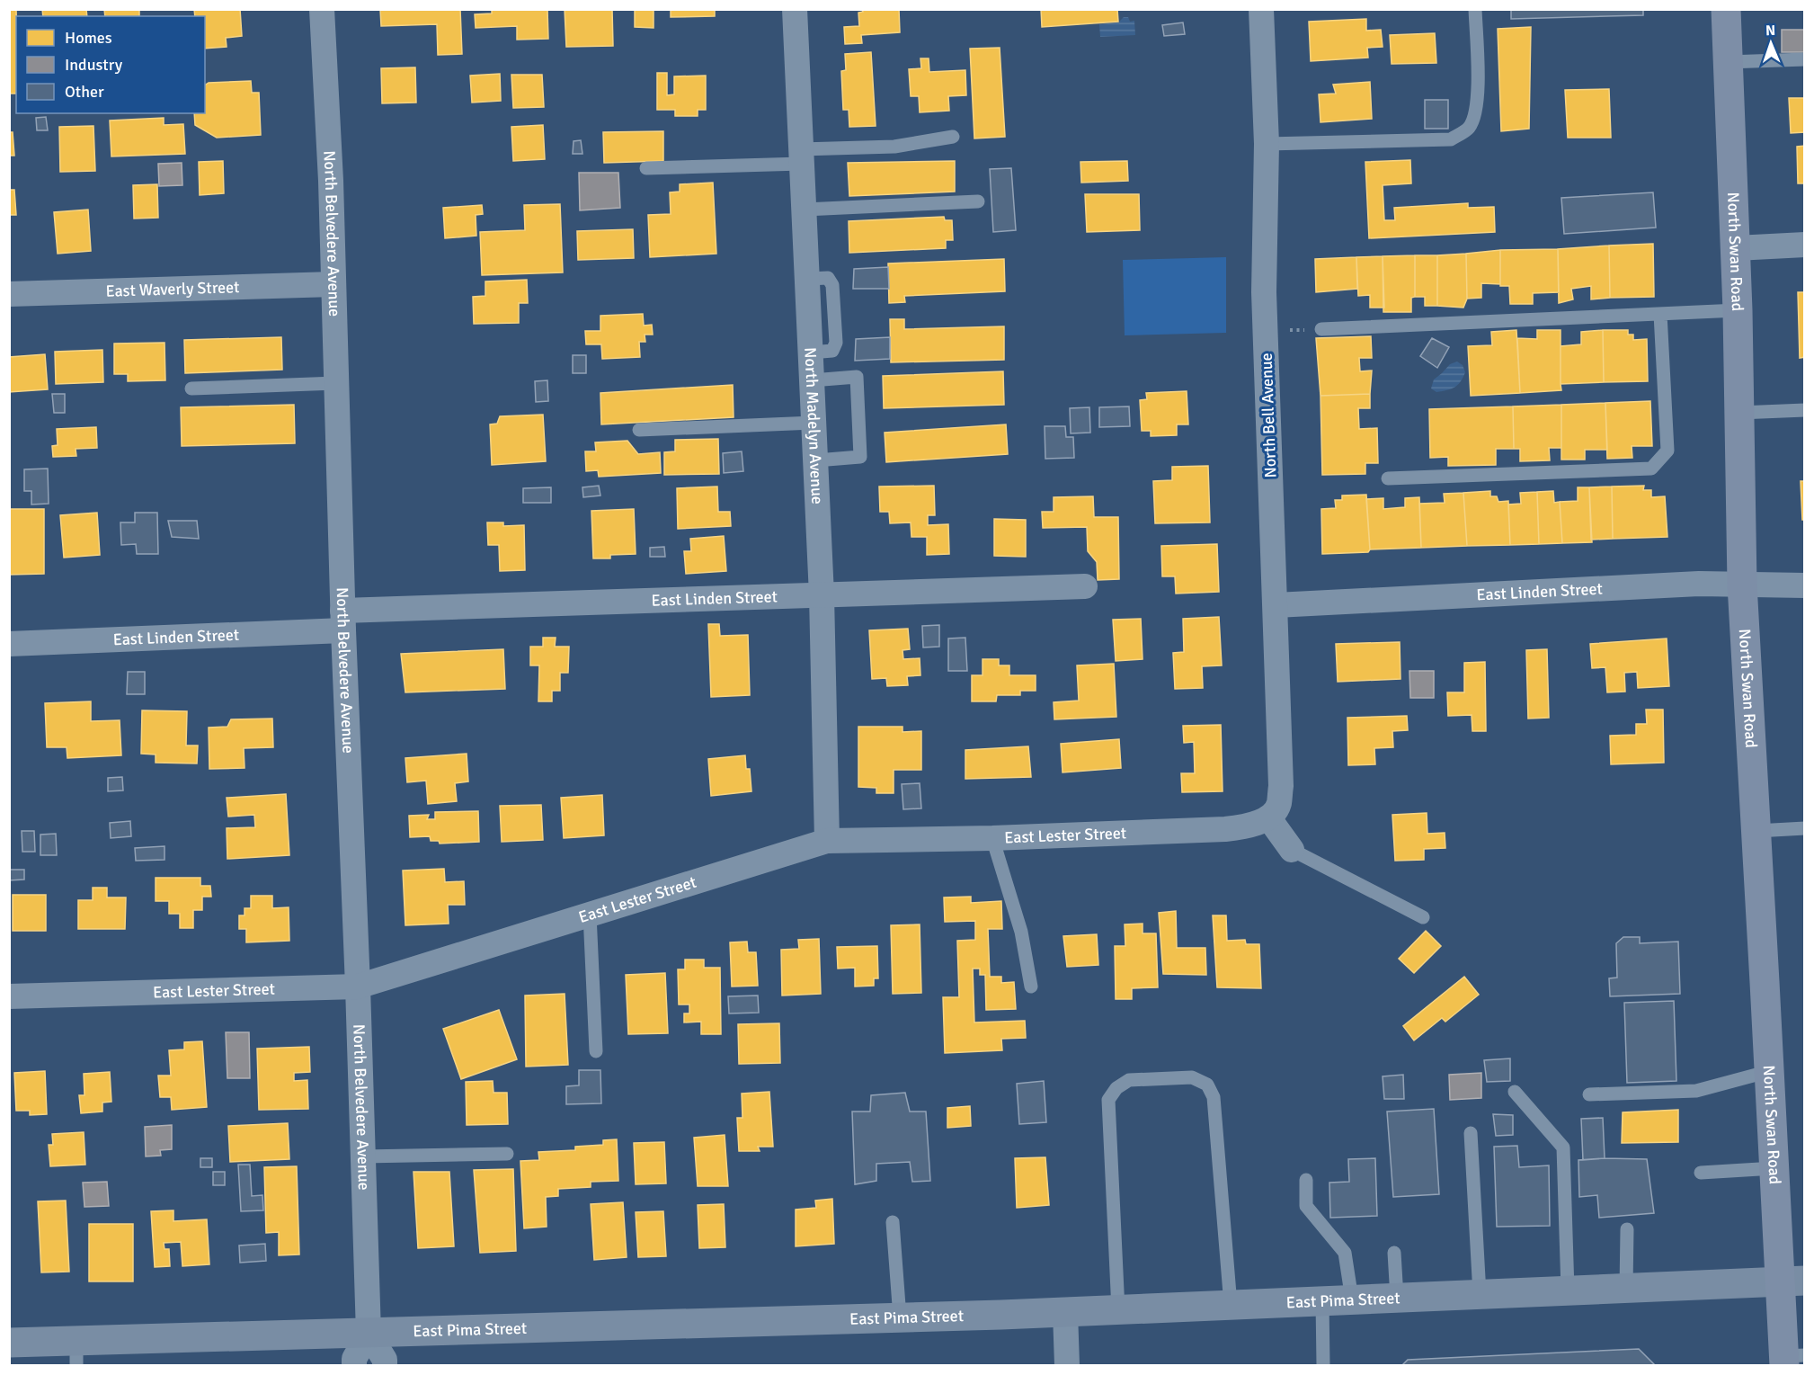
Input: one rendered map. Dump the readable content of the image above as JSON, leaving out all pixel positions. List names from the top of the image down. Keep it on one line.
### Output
{"streets":{"main road":["North Swan Road"],"street":["North Belvedere Avenue","East Waverly Street","North Bell Avenue","North Madelyn Avenue","East Linden Street","East Lester Street","East Pima Street"]},"crossings":[["North Belvedere Avenue","East Waverly Street"],["North Belvedere Avenue","East Linden Street"],["North Belvedere Avenue","East Lester Street"],["North Belvedere Avenue","East Pima Street"],["North Swan Road","East Linden Street"],["North Swan Road","East Pima Street"],["North Bell Avenue","East Linden Street"],["North Bell Avenue","East Lester Street"],["North Madelyn Avenue","East Linden Street"],["North Madelyn Avenue","East Lester Street"]],"legend":["Homes","Industry","Other"],"north":"top"}
